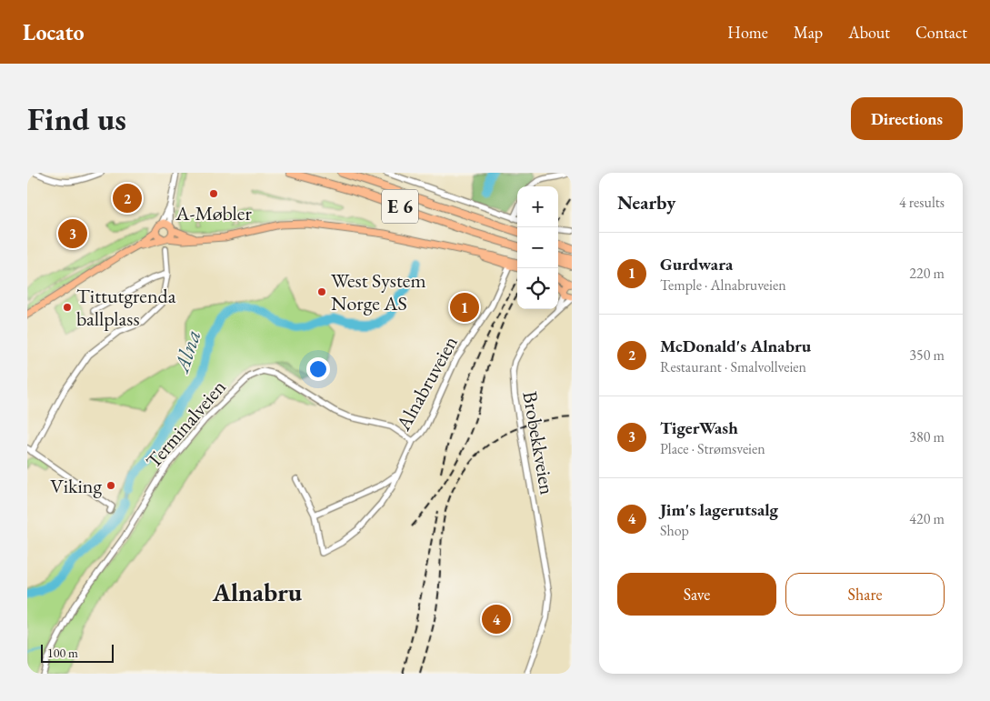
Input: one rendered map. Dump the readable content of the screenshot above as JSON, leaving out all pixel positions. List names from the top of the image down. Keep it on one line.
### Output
{"streets":{"highway":["E 6"],"street":["Alnabruveien","Terminalveien","Brobekkveien"]},"crossings":[["Alnabruveien","Terminalveien"]],"districts":["Alnabru"],"water":["Alna"],"places":["A-Møbler","West System Norge AS","Tittutgrenda ballplass","Viking"],"scale_bar":"100 m","page":{"header":"Locato","nav":["Home","Map","About","Contact"],"buttons":["Directions",["Save","Share"]],"title":"Find us","heading":["Nearby","4 results"],"pins":["2","3","1","4"],"map_buttons":["+","−"],"list":[{"mark":"1","name":"Gurdwara","note":"Temple · Alnabruveien","value":"220 m"},{"mark":"2","name":"McDonald's Alnabru","note":"Restaurant · Smalvollveien","value":"350 m"},{"mark":"3","name":"TigerWash","note":"Place · Strømsveien","value":"380 m"},{"mark":"4","name":"Jim's lagerutsalg","note":"Shop","value":"420 m"}],"scale":"100 m"}}
